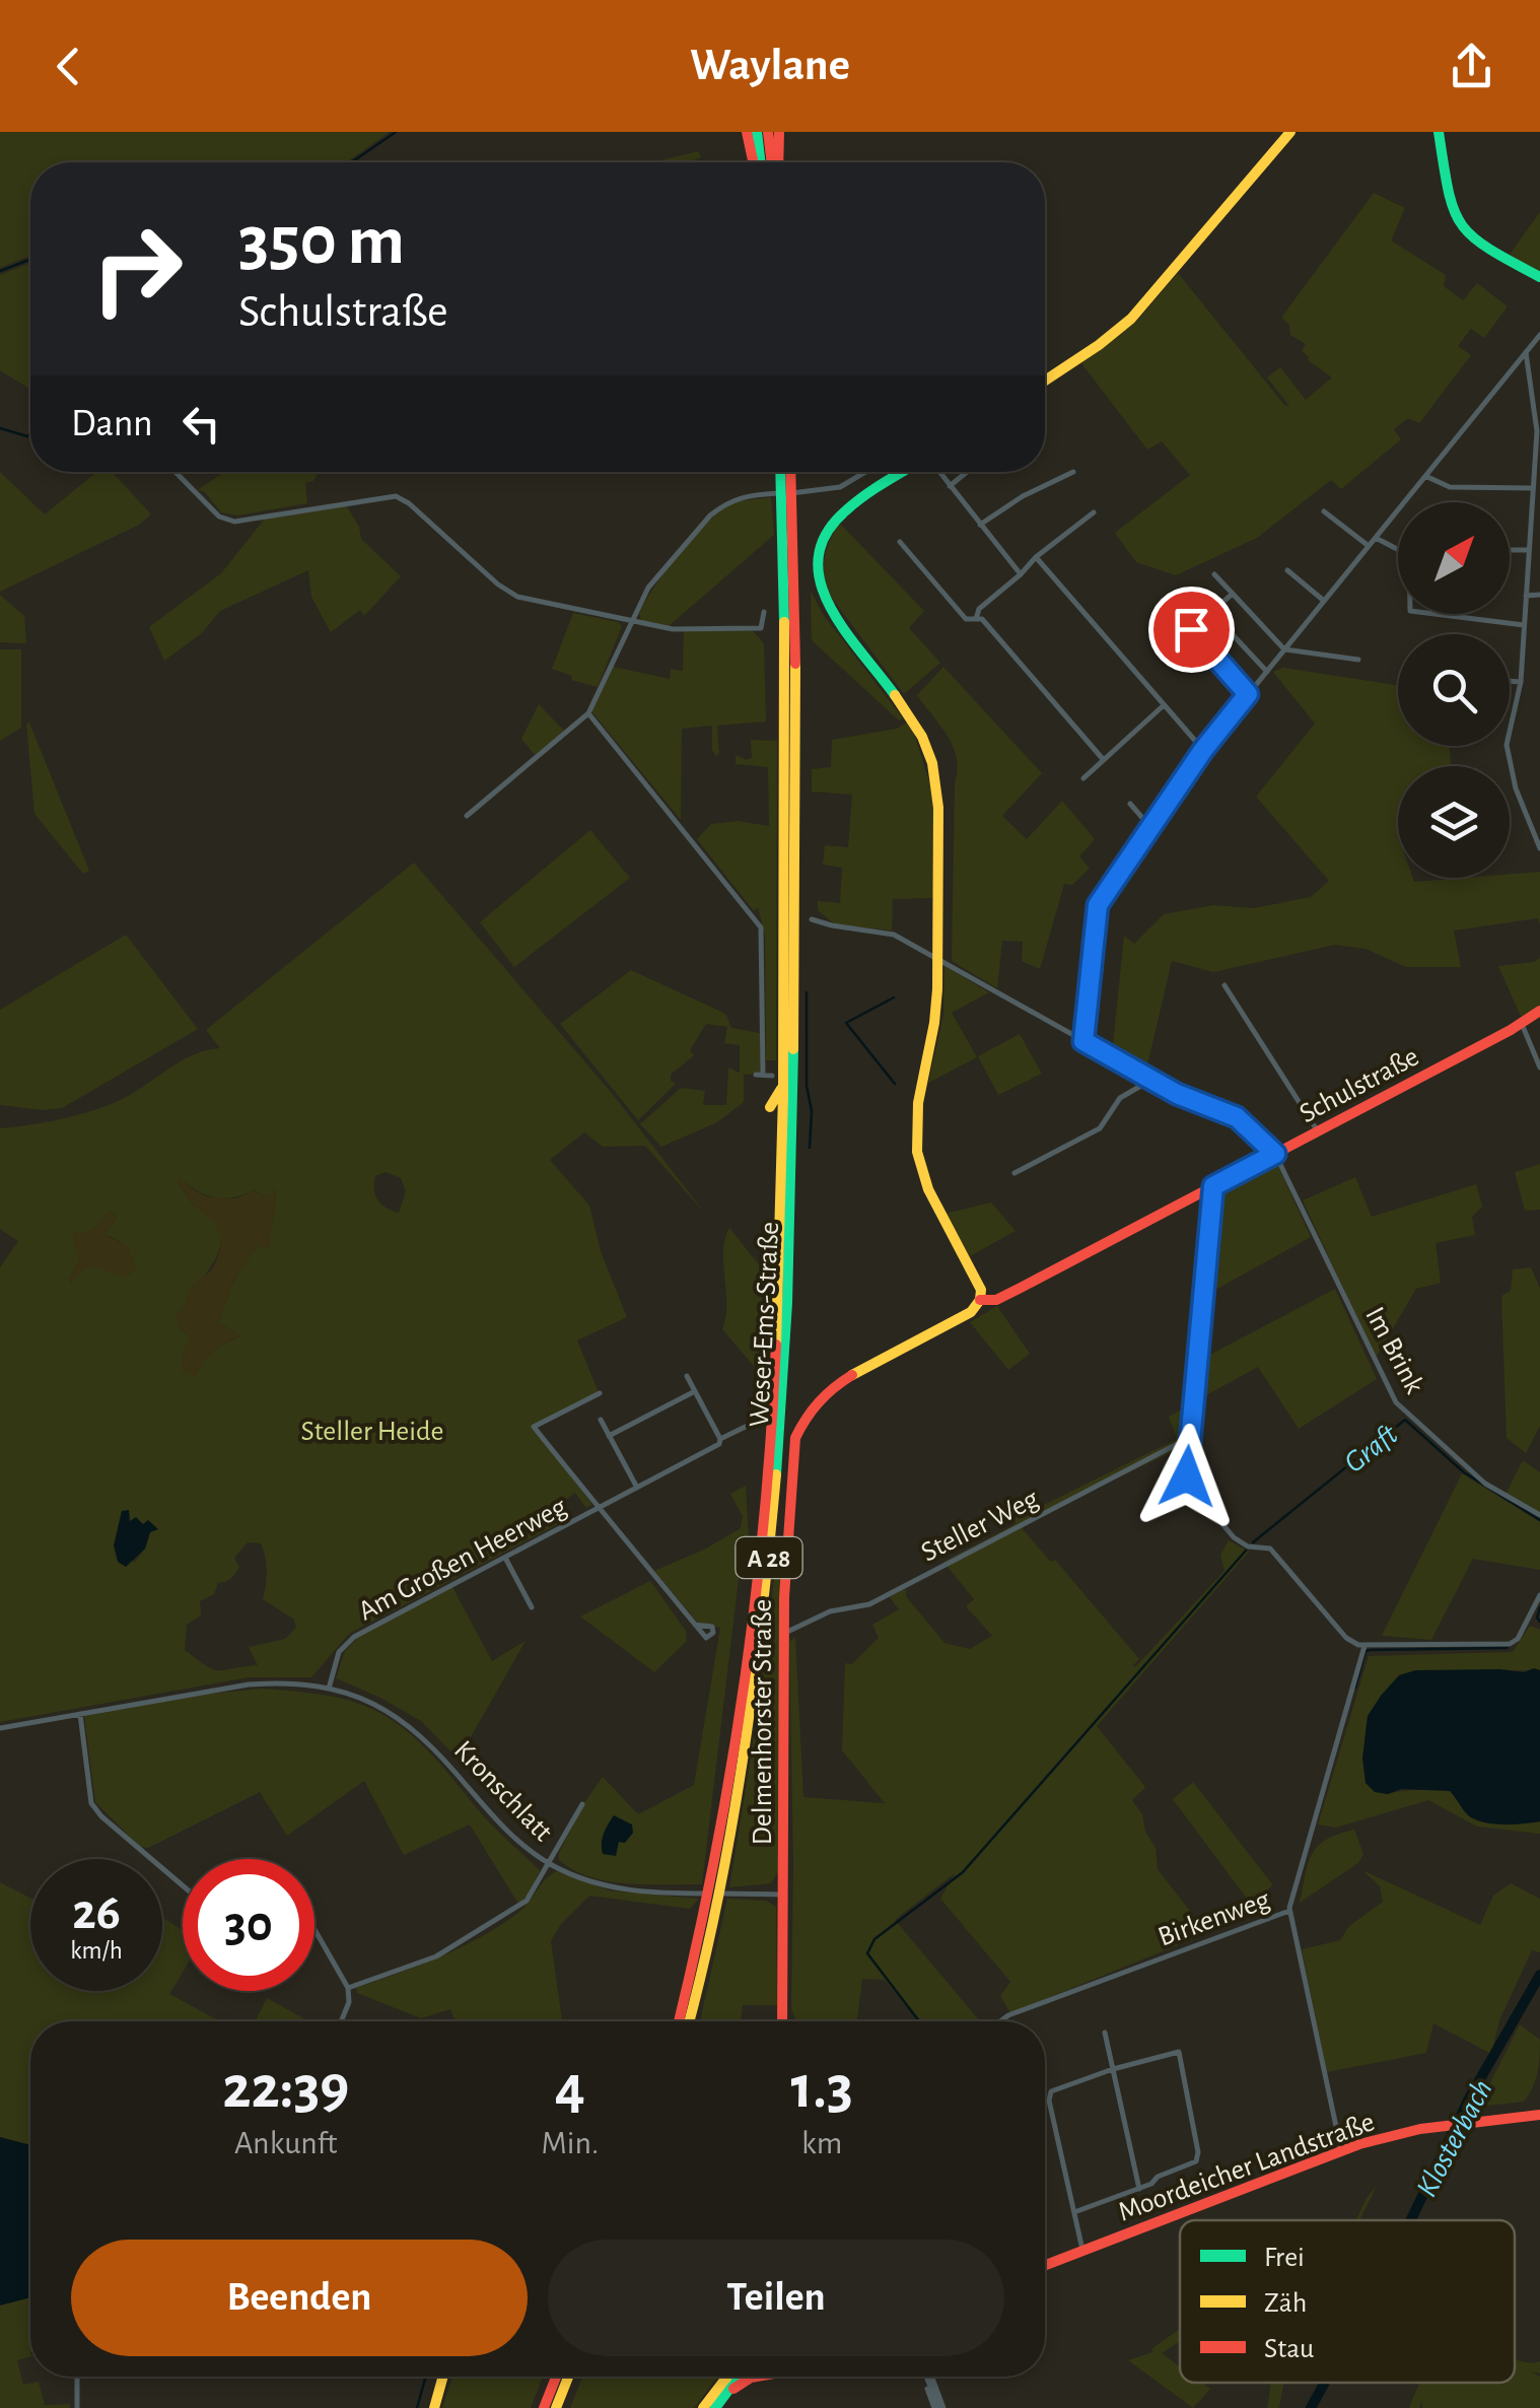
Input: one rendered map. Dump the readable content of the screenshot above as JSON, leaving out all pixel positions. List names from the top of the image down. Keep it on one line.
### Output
{"streets":{"main road":["Schulstraße","Weser-Ems-Straße","A 28","Delmenhorster Straße","Moordeicher Landstraße"],"street":["Im Brink","Steller Weg","Am Großen Heerweg","Kronschlatt","Birkenweg"]},"crossings":[["Schulstraße","Im Brink"],["Schulstraße","Delmenhorster Straße"],["Weser-Ems-Straße","A 28"],["Steller Weg","Delmenhorster Straße"],["Am Großen Heerweg","Kronschlatt"],["Delmenhorster Straße","Kronschlatt"],["Birkenweg","Moordeicher Landstraße"]],"water":["Graft","Klosterbach"],"parks":["Steller Heide"],"legend":["Frei","Zäh","Stau"],"north":"top right","page":{"header":"Waylane","turn":["350 m","Schulstraße"],"then":"Dann","speed":"26 km/h","limit":"30","eta":["22:39","Ankunft","4","Min.","1.3","km"],"buttons":["Beenden","Teilen"]}}
